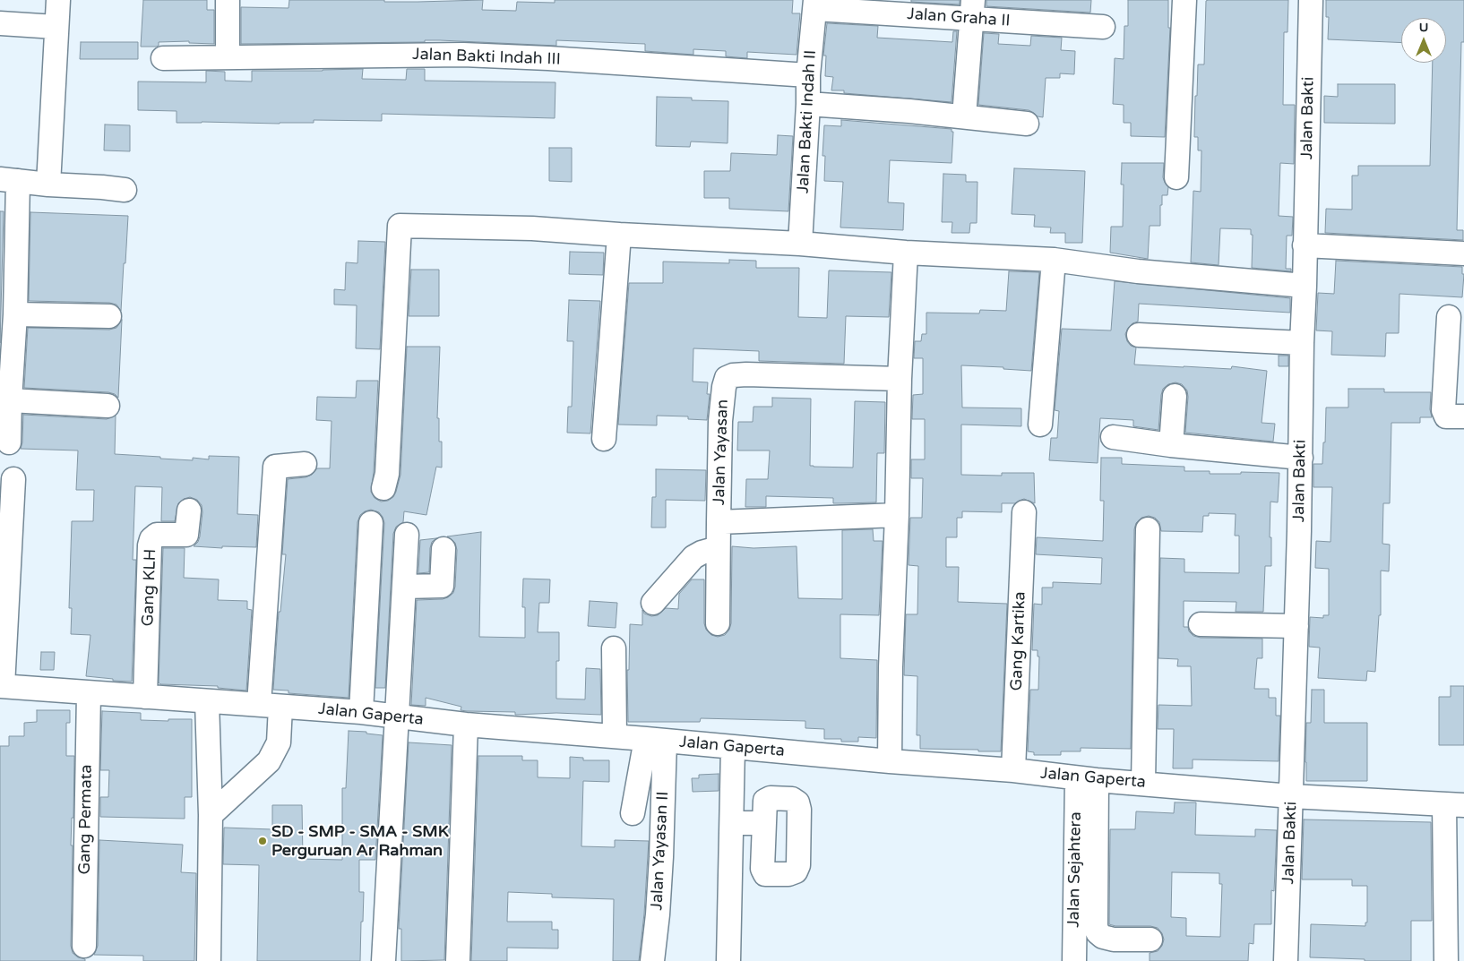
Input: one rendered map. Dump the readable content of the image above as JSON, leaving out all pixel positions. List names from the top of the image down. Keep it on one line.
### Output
{"streets":{"street":["Jalan Graha II","Jalan Bakti Indah III","Jalan Bakti","Jalan Bakti Indah II","Jalan Yayasan","Gang KLH","Gang Kartika","Jalan Gaperta","Gang Permata","Jalan Yayasan II","Jalan Sejahtera"]},"crossings":[["Jalan Graha II","Jalan Bakti Indah II"],["Jalan Bakti Indah III","Jalan Bakti Indah II"],["Jalan Bakti","Jalan Gaperta"],["Gang KLH","Jalan Gaperta"],["Gang Kartika","Jalan Gaperta"],["Jalan Gaperta","Gang Permata"],["Jalan Gaperta","Jalan Yayasan II"],["Jalan Gaperta","Jalan Sejahtera"]],"places":["SD - SMP - SMA - SMK Perguruan Ar Rahman"],"north":"top"}
